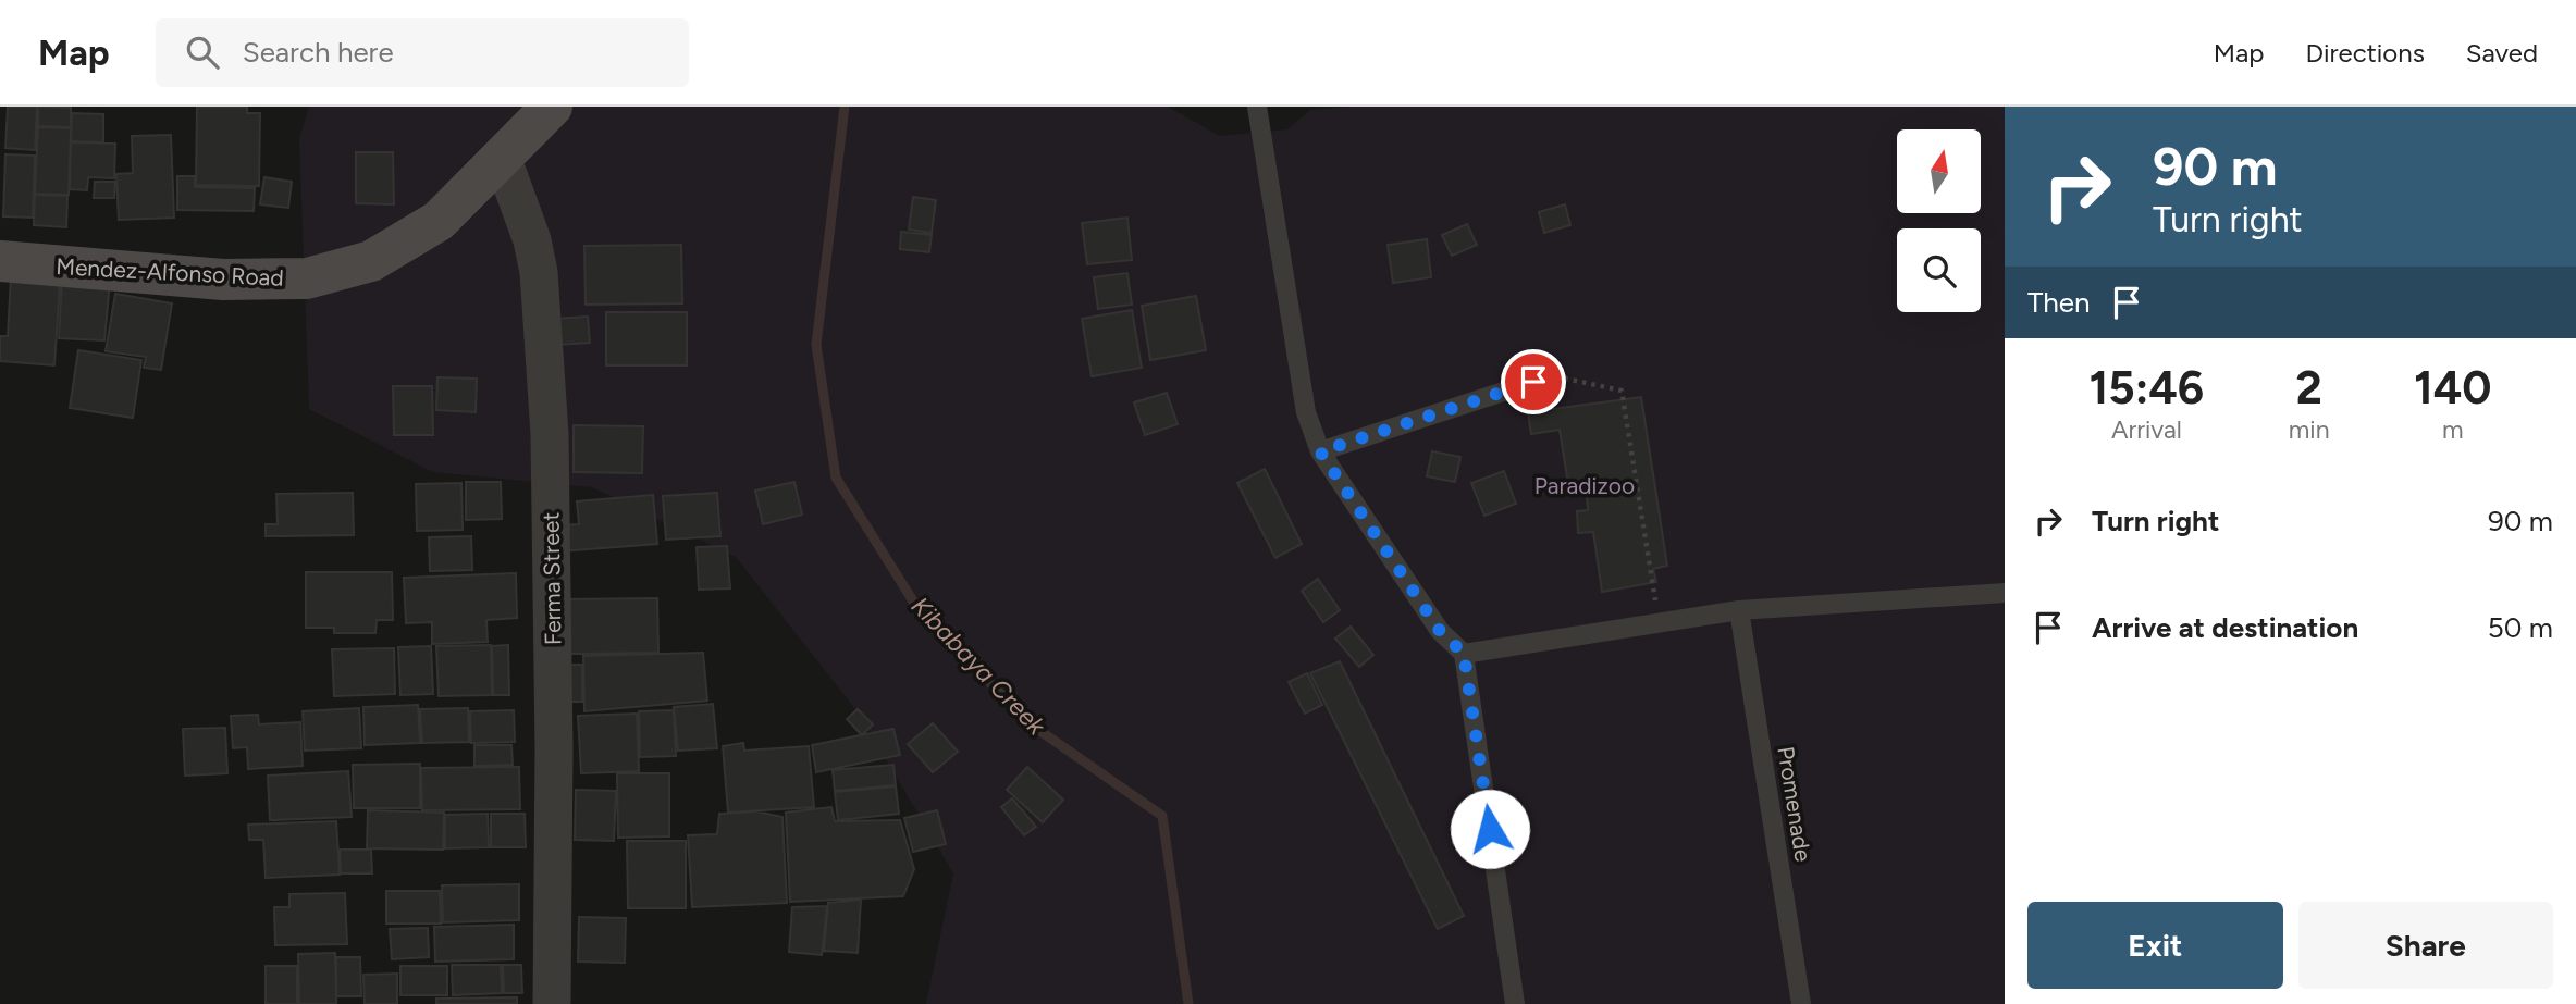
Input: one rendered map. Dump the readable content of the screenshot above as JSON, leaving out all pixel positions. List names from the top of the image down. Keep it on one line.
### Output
{"streets":{"main road":["Mendez-Alfonso Road"],"street":["Ferma Street"],"lane":["Promenade"]},"crossings":[["Mendez-Alfonso Road","Ferma Street"]],"water":["Kibabaya Creek"],"parks":["Paradizoo"],"north":"top","page":{"header":"Map","search":"Search here","nav":["Map","Directions","Saved"],"turn":["90 m","Turn right"],"then":"Then","eta":["15:46","Arrival","2","min","140","m"],"list":[{"name":"Turn right","value":"90 m"},{"name":"Arrive at destination","value":"50 m"}],"buttons":["Exit","Share"]}}
